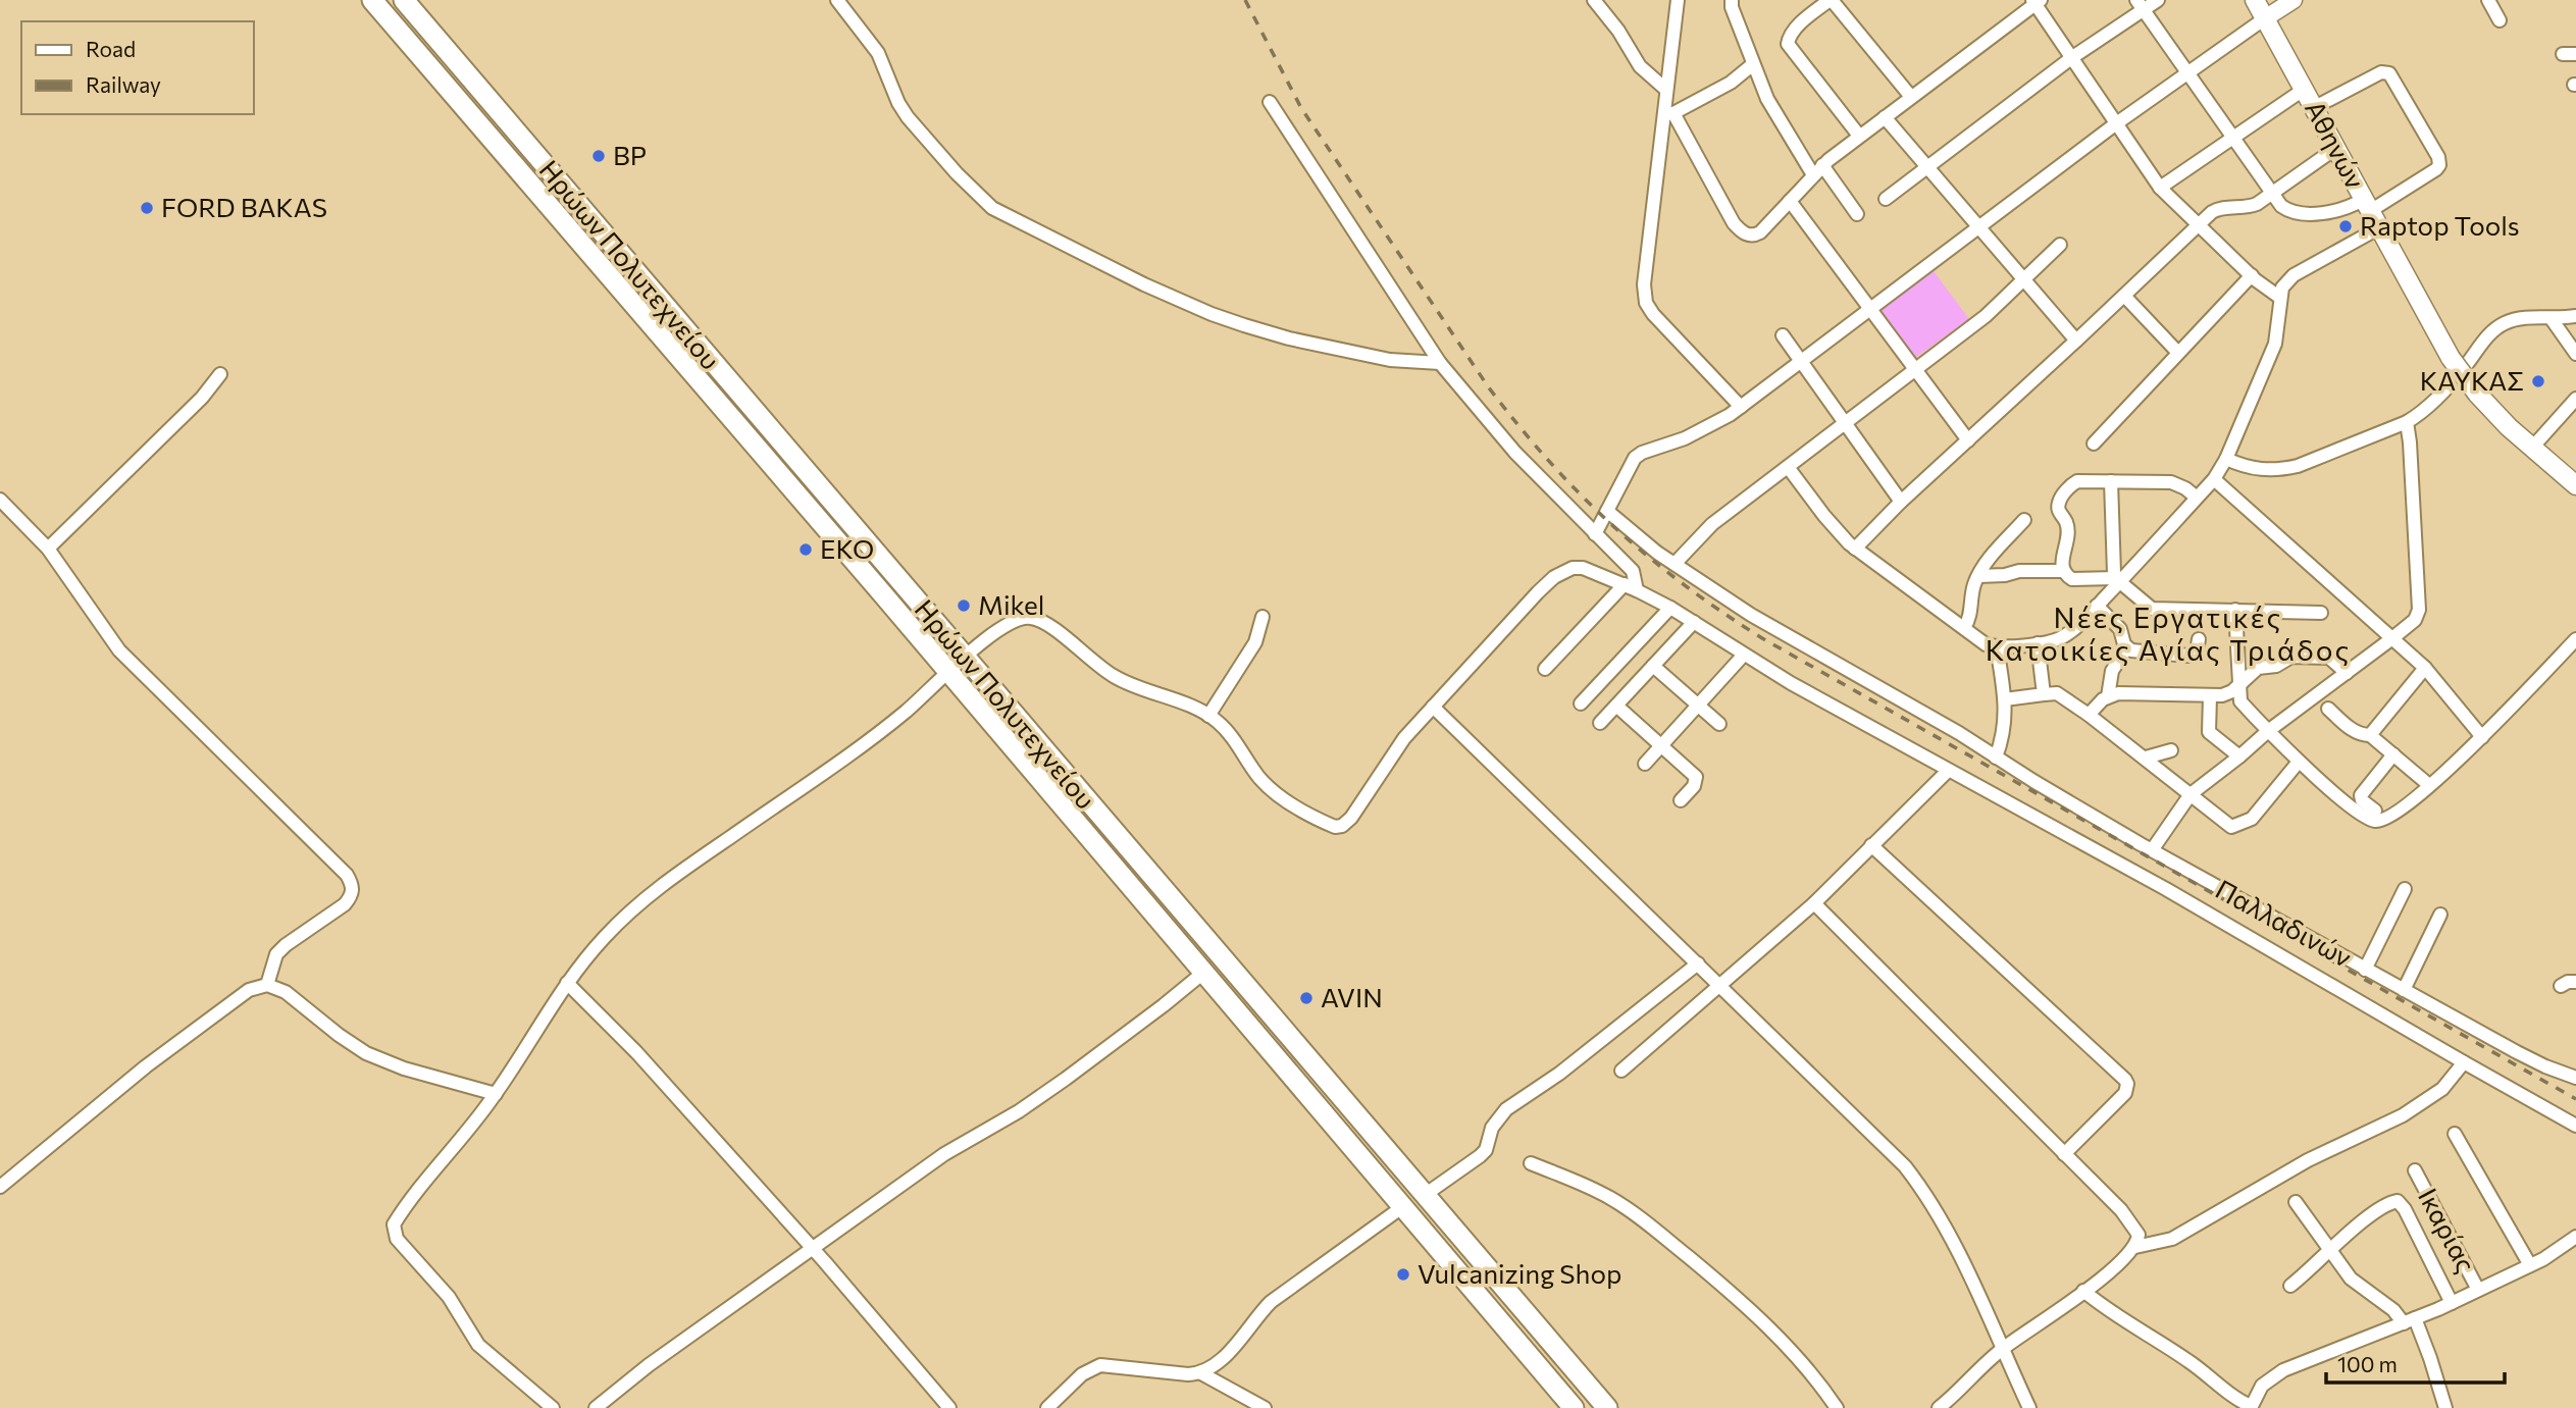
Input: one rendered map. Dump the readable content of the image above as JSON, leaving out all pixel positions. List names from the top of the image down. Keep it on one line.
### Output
{"streets":{"main road":["Αθηνών","Ηρώων Πολυτεχνείου"],"street":["Παλλαδινών","Ικαρίας"]},"districts":["Νέες Εργατικές Κατοικίες Αγίας Τριάδος"],"places":["BP","FORD BAKAS","Raptop Tools","ΚΑΥΚΑΣ","EKO","Mikel","AVIN","Vulcanizing Shop"],"legend":["Road","Railway"],"scale_bar":"100 m"}
